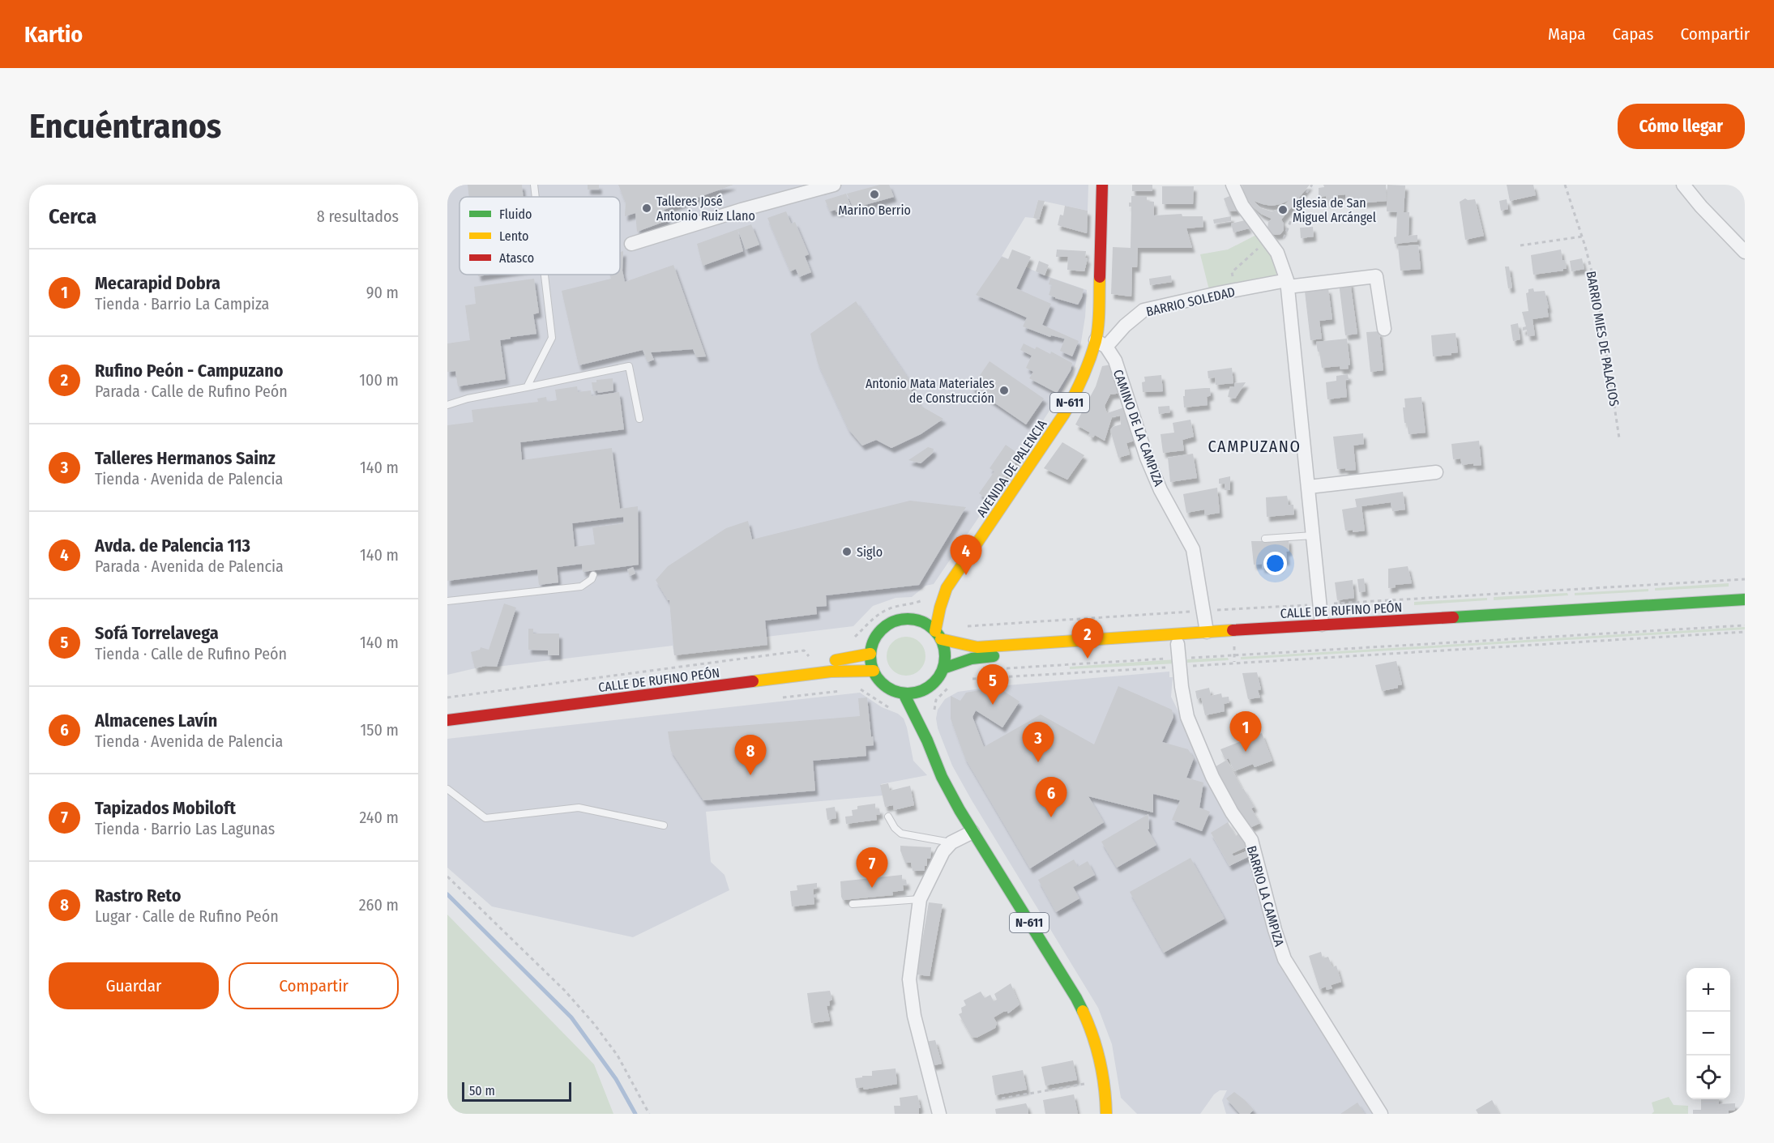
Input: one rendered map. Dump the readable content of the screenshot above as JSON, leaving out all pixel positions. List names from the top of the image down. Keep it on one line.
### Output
{"streets":{"main road":["N-611","AVENIDA DE PALENCIA","CALLE DE RUFINO PEÓN"],"street":["BARRIO SOLEDAD","CAMINO DE LA CAMPIZA","BARRIO LA CAMPIZA"],"path":["BARRIO MIES DE PALACIOS"]},"crossings":[["BARRIO SOLEDAD","CAMINO DE LA CAMPIZA"],["BARRIO SOLEDAD","AVENIDA DE PALENCIA"],["N-611","AVENIDA DE PALENCIA"],["N-611","CALLE DE RUFINO PEÓN"],["CAMINO DE LA CAMPIZA","AVENIDA DE PALENCIA"],["CAMINO DE LA CAMPIZA","CALLE DE RUFINO PEÓN"],["AVENIDA DE PALENCIA","CALLE DE RUFINO PEÓN"],["CALLE DE RUFINO PEÓN","BARRIO LA CAMPIZA"]],"districts":["CAMPUZANO"],"places":["Marino Berrio","Talleres José Antonio Ruiz Llano","Iglesia de San Miguel Arcángel","Antonio Mata Materiales de Construcción","Siglo"],"legend":["Fluido","Lento","Atasco"],"scale_bar":"50 m","page":{"header":"Kartio","nav":["Mapa","Capas","Compartir"],"buttons":["Cómo llegar",["Guardar","Compartir"]],"title":"Encuéntranos","heading":["Cerca","8 resultados"],"list":[{"mark":"1","name":"Mecarapid Dobra","note":"Tienda · Barrio La Campiza","value":"90 m"},{"mark":"2","name":"Rufino Peón - Campuzano","note":"Parada · Calle de Rufino Peón","value":"100 m"},{"mark":"3","name":"Talleres Hermanos Sainz","note":"Tienda · Avenida de Palencia","value":"140 m"},{"mark":"4","name":"Avda. de Palencia 113","note":"Parada · Avenida de Palencia","value":"140 m"},{"mark":"5","name":"Sofá Torrelavega","note":"Tienda · Calle de Rufino Peón","value":"140 m"},{"mark":"6","name":"Almacenes Lavín","note":"Tienda · Avenida de Palencia","value":"150 m"},{"mark":"7","name":"Tapizados Mobiloft","note":"Tienda · Barrio Las Lagunas","value":"240 m"},{"mark":"8","name":"Rastro Reto","note":"Lugar · Calle de Rufino Peón","value":"260 m"}],"pins":["4","2","5","1","3","8","6","7"],"map_buttons":["+","−"],"scale":"50 m"}}
